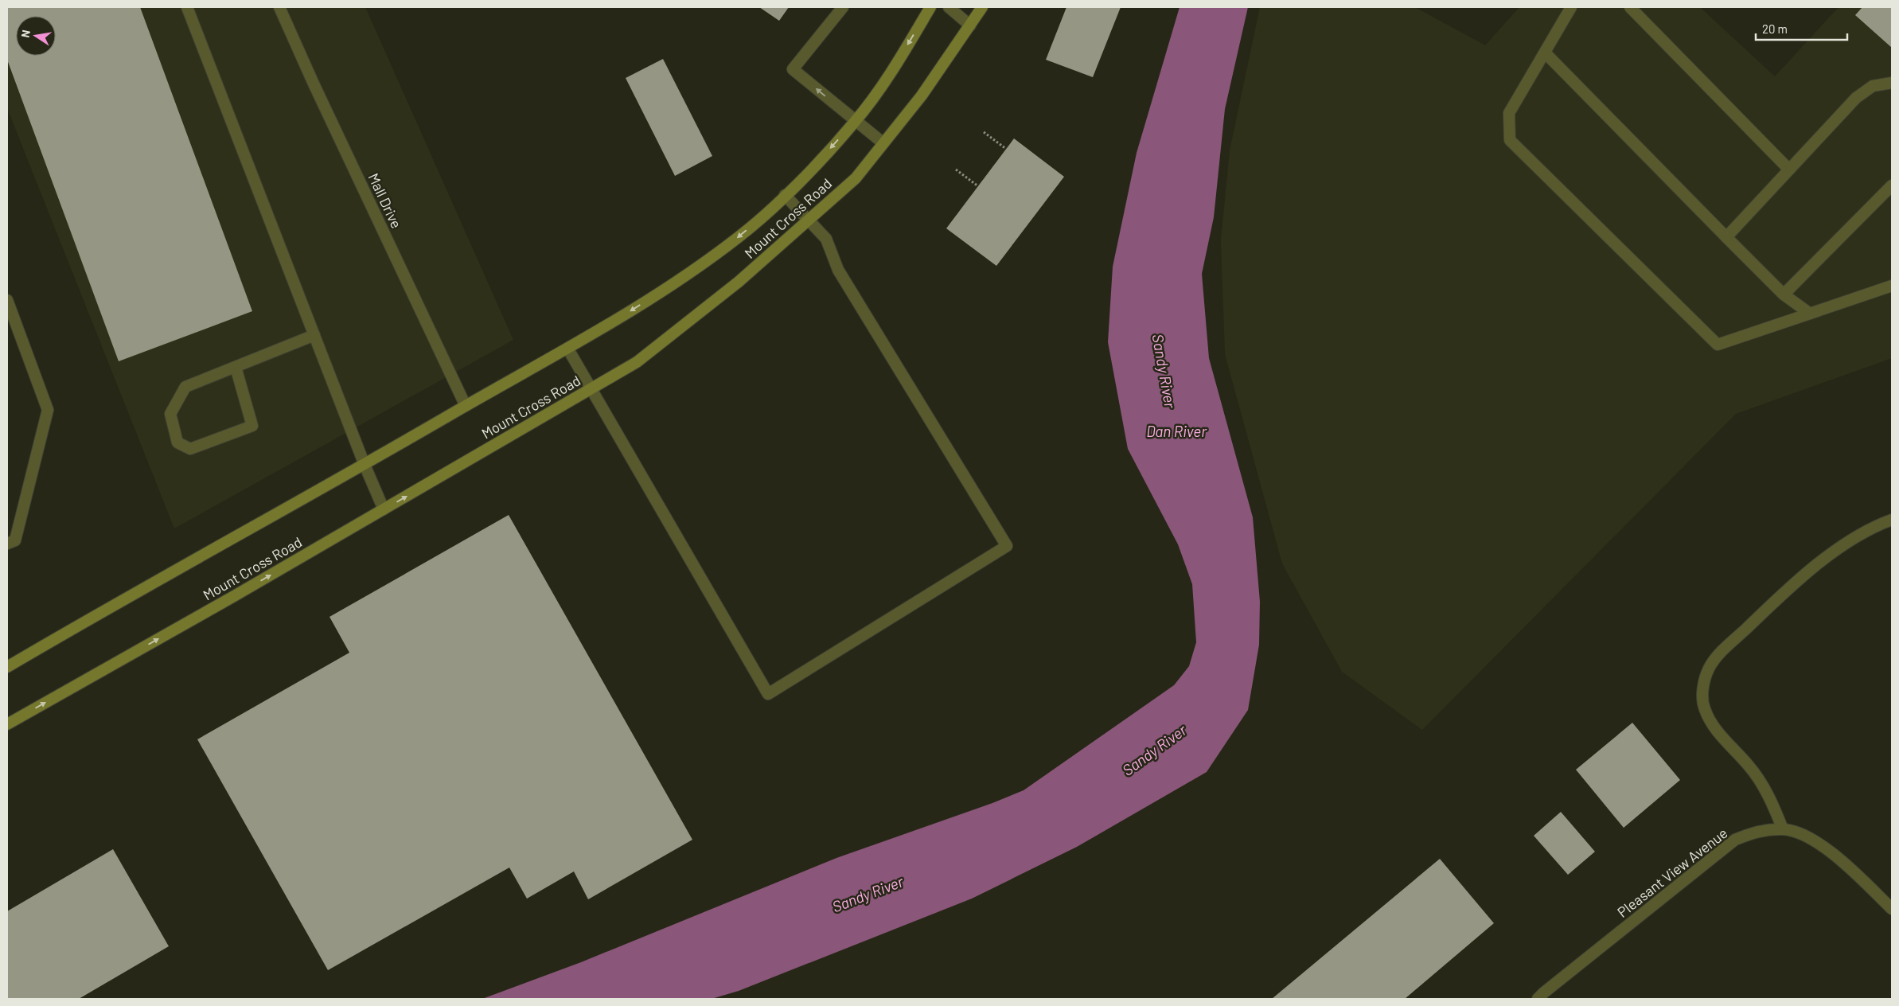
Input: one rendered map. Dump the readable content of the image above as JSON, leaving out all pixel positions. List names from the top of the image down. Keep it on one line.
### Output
{"streets":{"main road":["Mount Cross Road"],"street":["Mall Drive","Pleasant View Avenue"]},"crossings":[["Mall Drive","Mount Cross Road"]],"water":["Sandy River","Dan River"],"scale_bar":"20 m","north":"left"}
